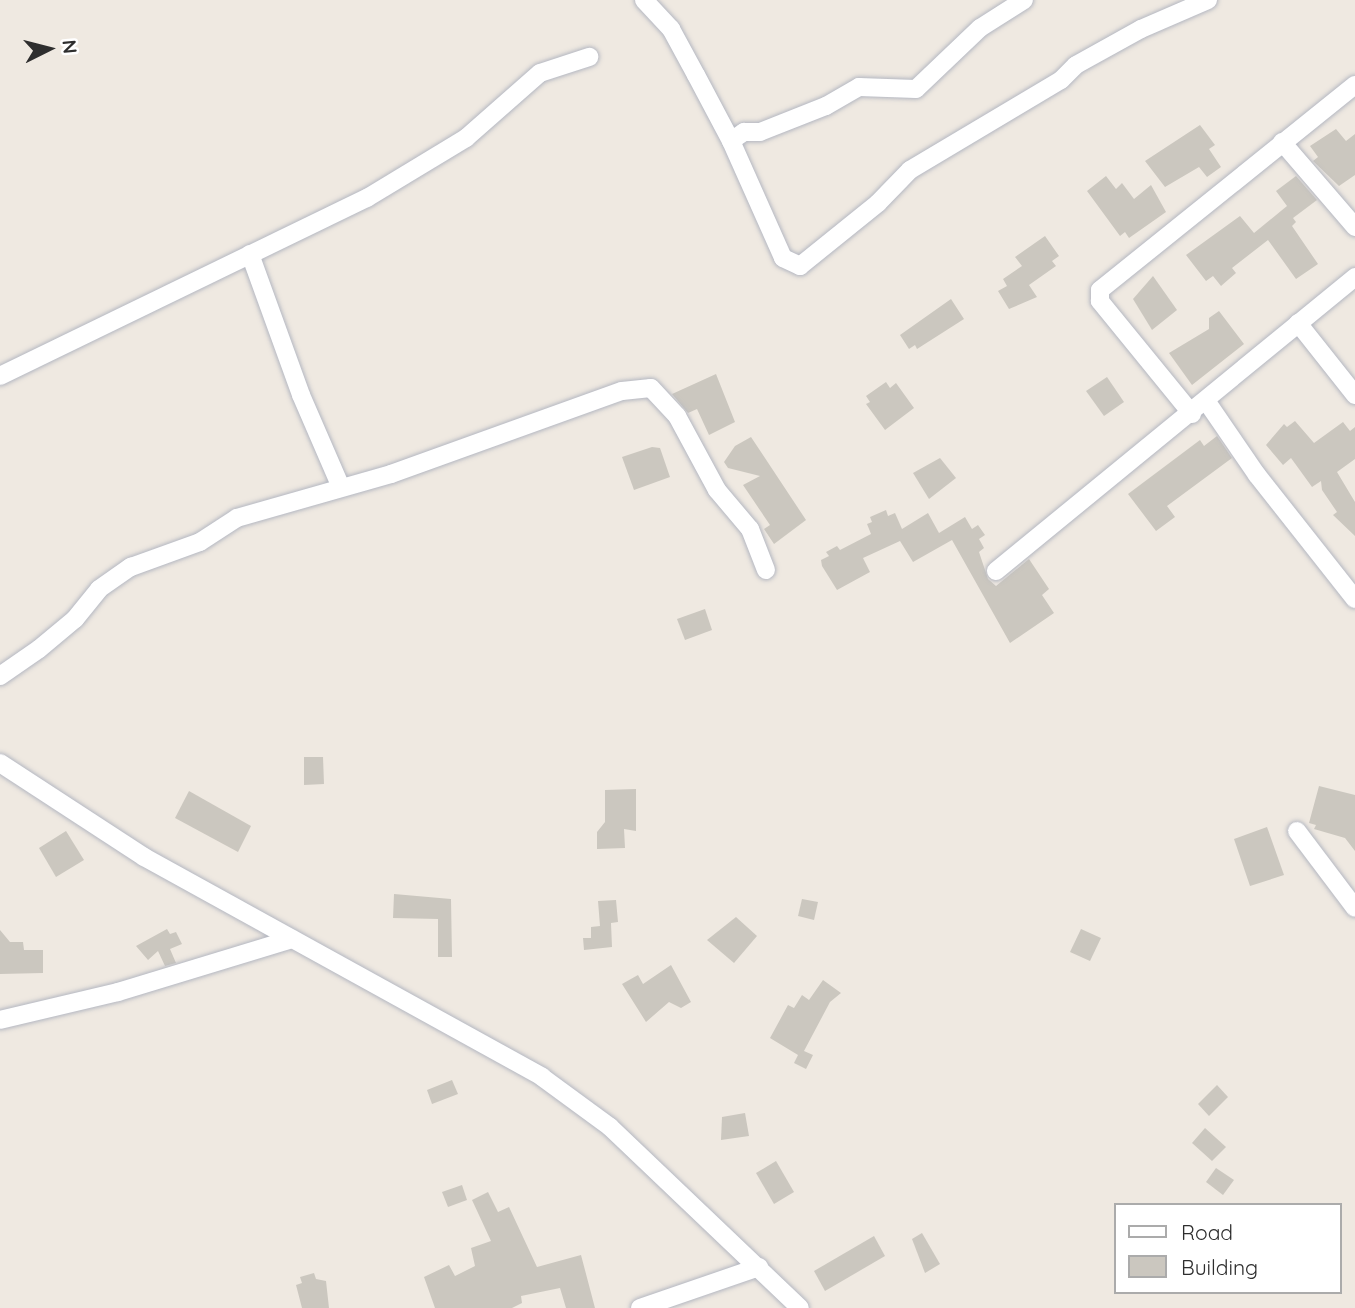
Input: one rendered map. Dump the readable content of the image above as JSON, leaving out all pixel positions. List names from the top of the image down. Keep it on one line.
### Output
{"legend":["Road","Building"],"north":"right"}
